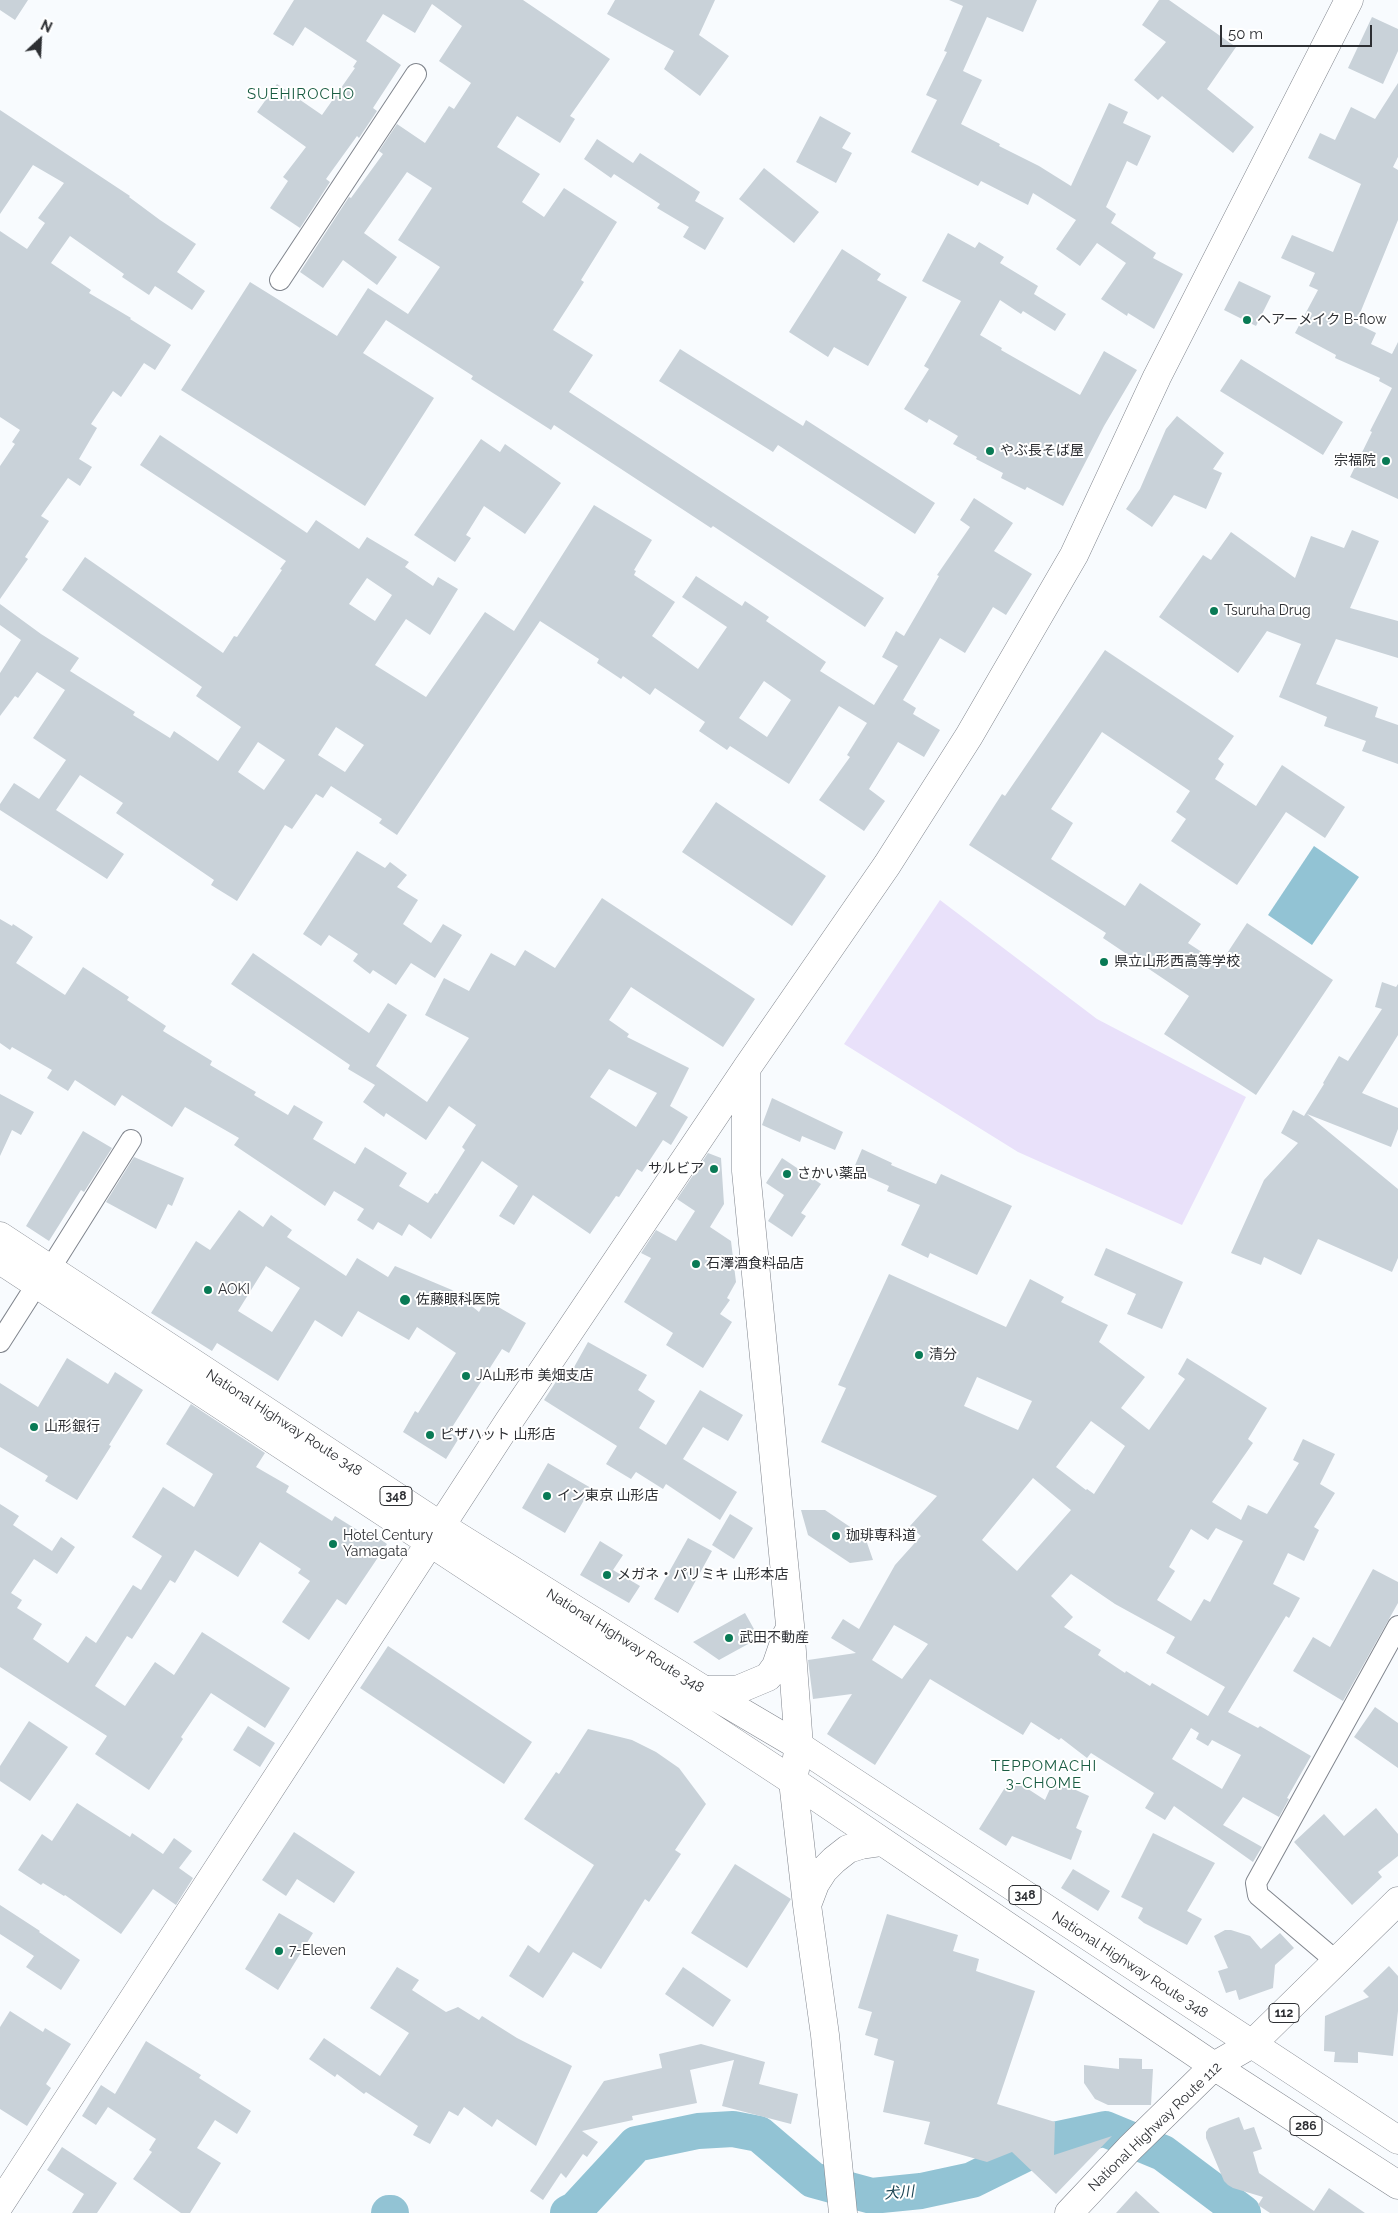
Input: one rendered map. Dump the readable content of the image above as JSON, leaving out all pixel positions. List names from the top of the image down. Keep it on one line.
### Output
{"streets":{"main road":["National Highway Route 348","348","112","286","National Highway Route 112"]},"crossings":[["National Highway Route 348","286"],["National Highway Route 348","National Highway Route 112"],["286","National Highway Route 112"]],"districts":["SUEHIROCHO","TEPPOMACHI 3-CHOME"],"water":["犬川"],"places":["ヘアーメイク B-flow","やぶ長そば屋","宗福院","Tsuruha Drug","県立山形西高等学校","サルビア","さかい薬品","石澤酒食料品店","AOKI","佐藤眼科医院","清分","JA山形市 美畑支店","山形銀行","ピザハット 山形店","イン東京 山形店","珈琲専科道","Hotel Century Yamagata","メガネ・パリミキ 山形本店","武田不動産","7-Eleven"],"scale_bar":"50 m","north":"top right"}
